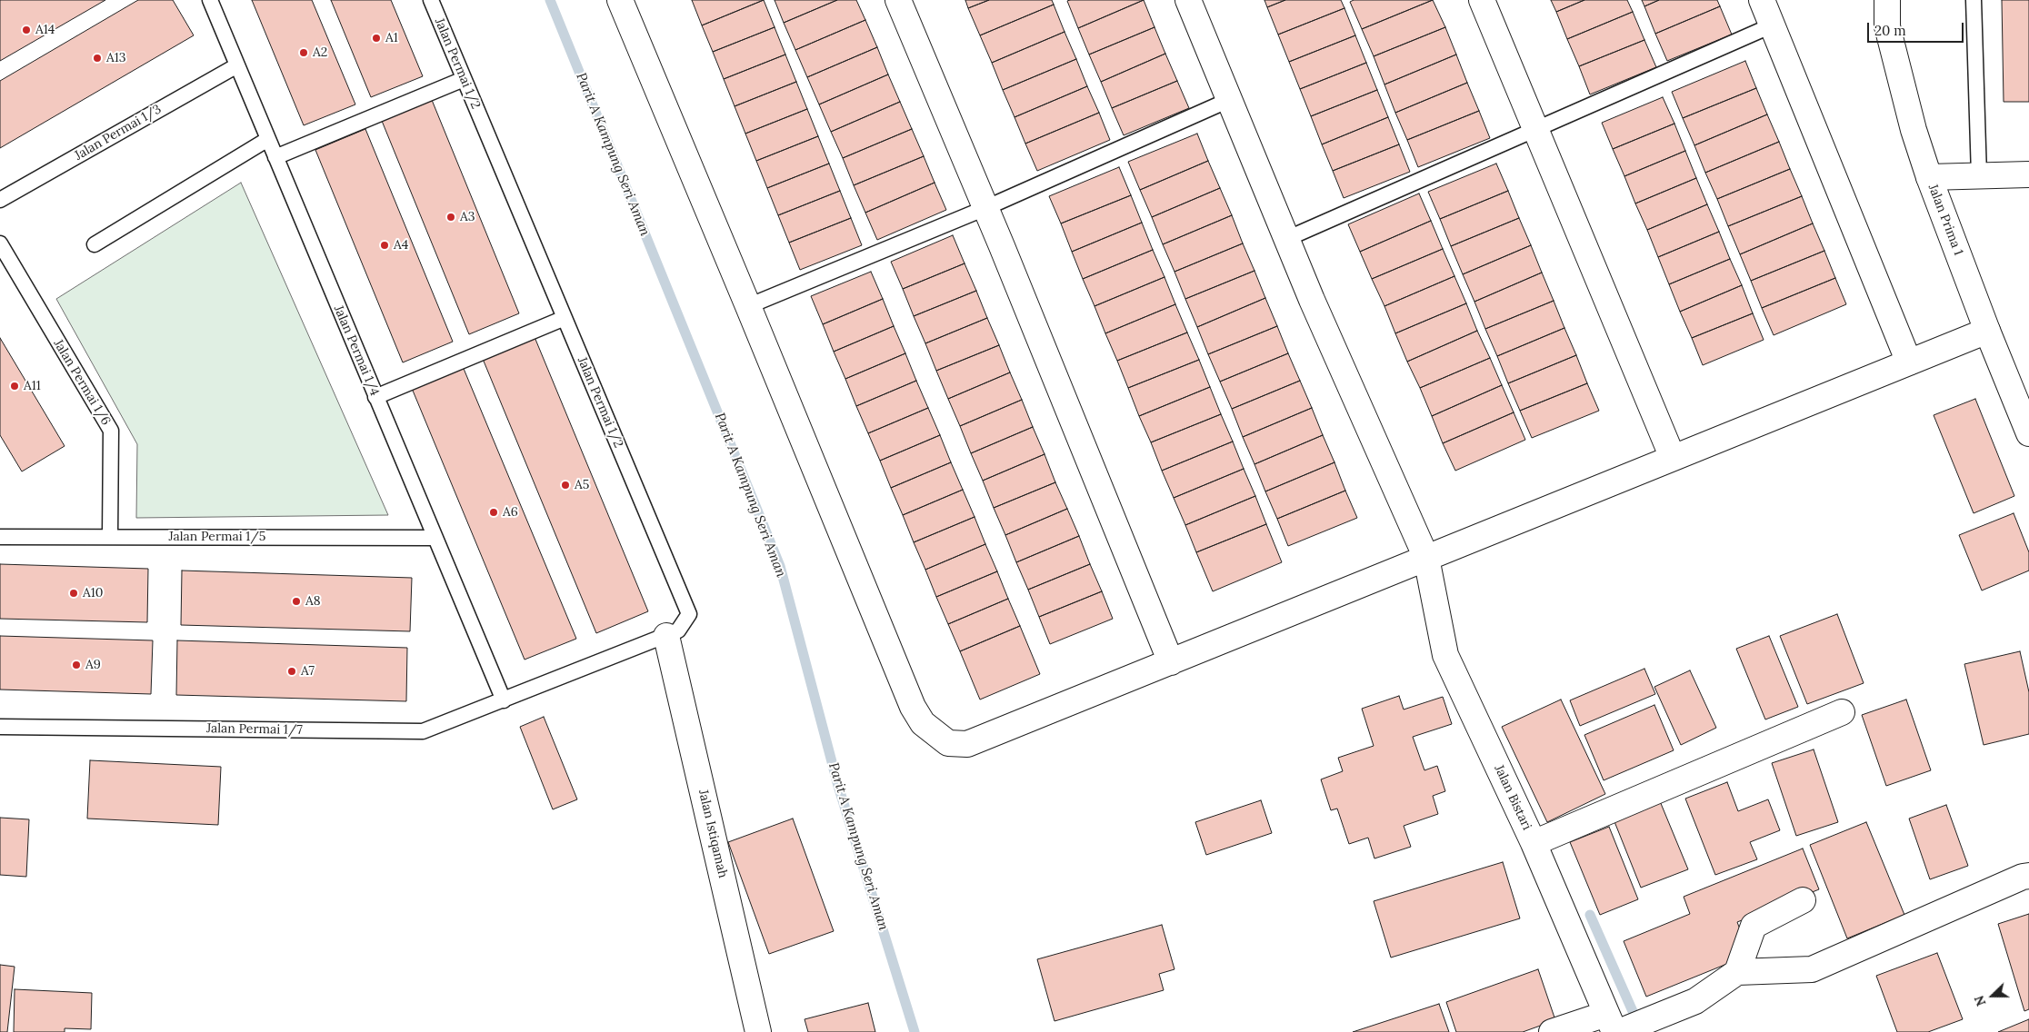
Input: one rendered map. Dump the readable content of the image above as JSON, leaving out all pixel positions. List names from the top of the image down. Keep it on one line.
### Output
{"streets":{"street":["Jalan Prima 1","Jalan Bistari","Jalan Istiqamah"],"lane":["Jalan Permai 1/2","Jalan Permai 1/3","Jalan Permai 1/4","Jalan Permai 1/6","Jalan Permai 1/5","Jalan Permai 1/7"]},"crossings":[["Jalan Permai 1/2","Jalan Permai 1/4"],["Jalan Permai 1/2","Jalan Permai 1/7"],["Jalan Permai 1/2","Jalan Istiqamah"],["Jalan Permai 1/3","Jalan Permai 1/4"],["Jalan Permai 1/4","Jalan Permai 1/5"],["Jalan Permai 1/4","Jalan Permai 1/7"],["Jalan Permai 1/6","Jalan Permai 1/5"]],"water":["Parit A Kampung Seri Aman"],"places":["A14","A1","A2","A13","A3","A4","A11","A5","A6","A10","A8","A9","A7"],"scale_bar":"20 m","north":"left"}
